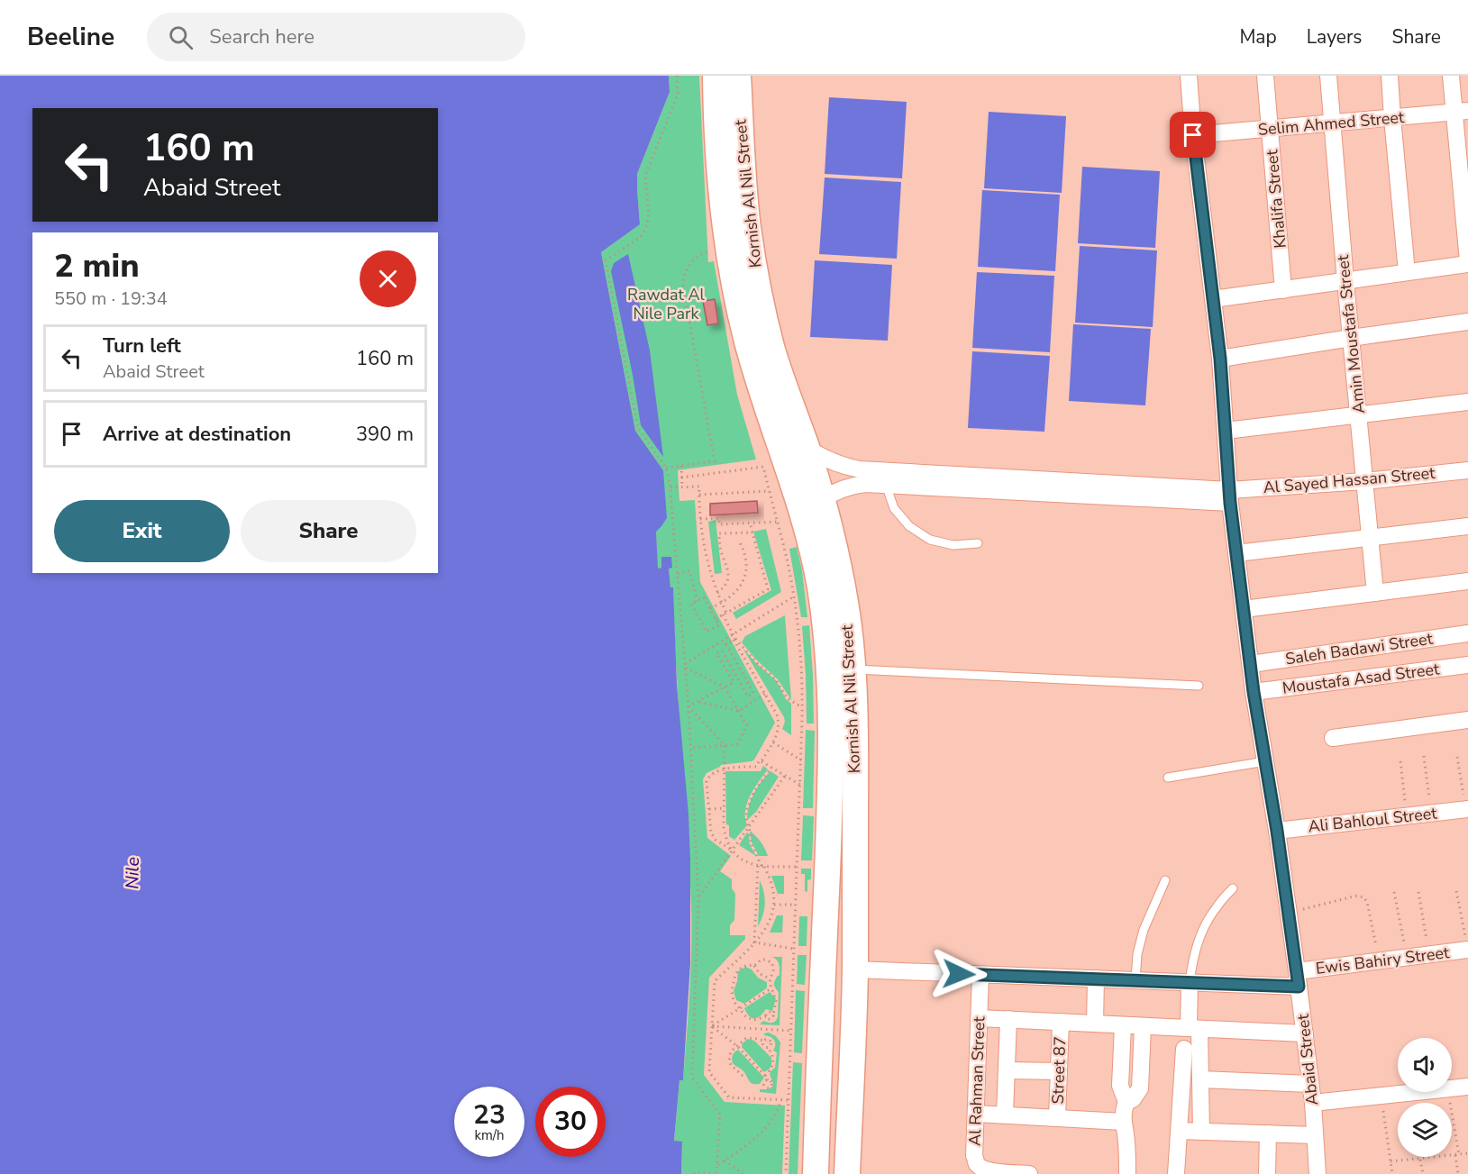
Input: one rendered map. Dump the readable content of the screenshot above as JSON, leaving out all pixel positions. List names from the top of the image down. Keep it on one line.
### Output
{"streets":{"highway":["Kornish Al Nil Street"],"street":["Selim Ahmed Street","Khalifa Street","Amin Moustafa Street","Al Sayed Hassan Street","Saleh Badawi Street","Moustafa Asad Street","Ali Bahloul Street","Ewis Bahiry Street","Abaid Street","Street 87","Al Rahman Street"]},"crossings":[["Selim Ahmed Street","Khalifa Street"],["Selim Ahmed Street","Amin Moustafa Street"],["Selim Ahmed Street","Abaid Street"],["Kornish Al Nil Street","Ewis Bahiry Street"],["Amin Moustafa Street","Al Sayed Hassan Street"],["Al Sayed Hassan Street","Abaid Street"],["Saleh Badawi Street","Abaid Street"],["Moustafa Asad Street","Abaid Street"],["Ali Bahloul Street","Abaid Street"],["Ewis Bahiry Street","Abaid Street"],["Ewis Bahiry Street","Al Rahman Street"]],"water":["Nile"],"parks":["Rawdat Al Nile Park"],"page":{"header":"Beeline","search":"Search here","nav":["Map","Layers","Share"],"turn":["160 m","Abaid Street"],"heading":["2 min","550 m · 19:34"],"list":[{"name":"Turn left","note":"Abaid Street","value":"160 m"},{"name":"Arrive at destination","value":"390 m"}],"buttons":["Exit","Share"],"speed":"23 km/h","limit":"30"}}
